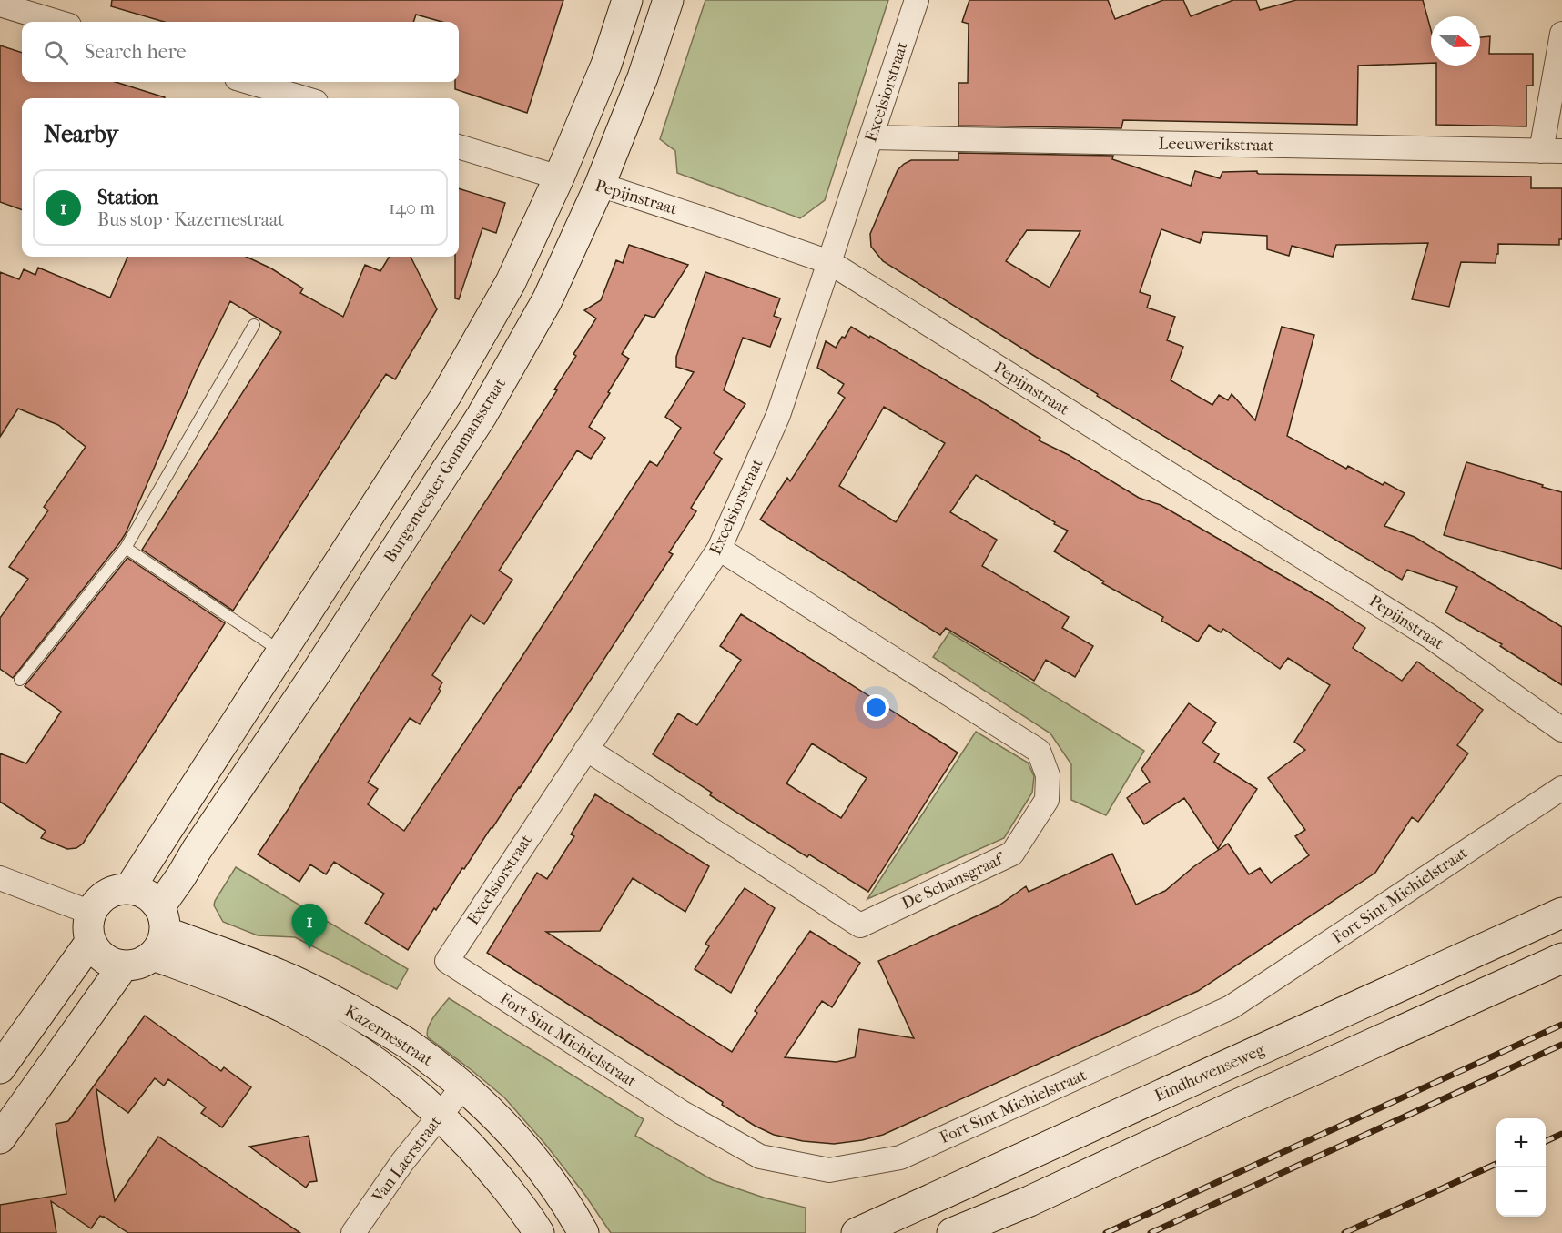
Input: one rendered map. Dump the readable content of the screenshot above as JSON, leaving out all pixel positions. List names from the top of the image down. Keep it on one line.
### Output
{"streets":{"street":["Excelsiorstraat","Leeuwerikstraat","Pepijnstraat","Burgemeester Gommansstraat","De Schansgraaf","Fort Sint Michielstraat","Kazernestraat","Eindhovenseweg","Van Laerstraat"]},"crossings":[["Excelsiorstraat","Leeuwerikstraat"],["Excelsiorstraat","Pepijnstraat"],["Excelsiorstraat","De Schansgraaf"],["Excelsiorstraat","Fort Sint Michielstraat"],["Pepijnstraat","Burgemeester Gommansstraat"],["Burgemeester Gommansstraat","Kazernestraat"],["Kazernestraat","Van Laerstraat"]],"north":"right","page":{"search":"Search here","heading":"Nearby","list":[{"mark":"1","name":"Station","note":"Bus stop · Kazernestraat","value":"140 m"}],"pins":"1","map_buttons":["+","−"]}}
